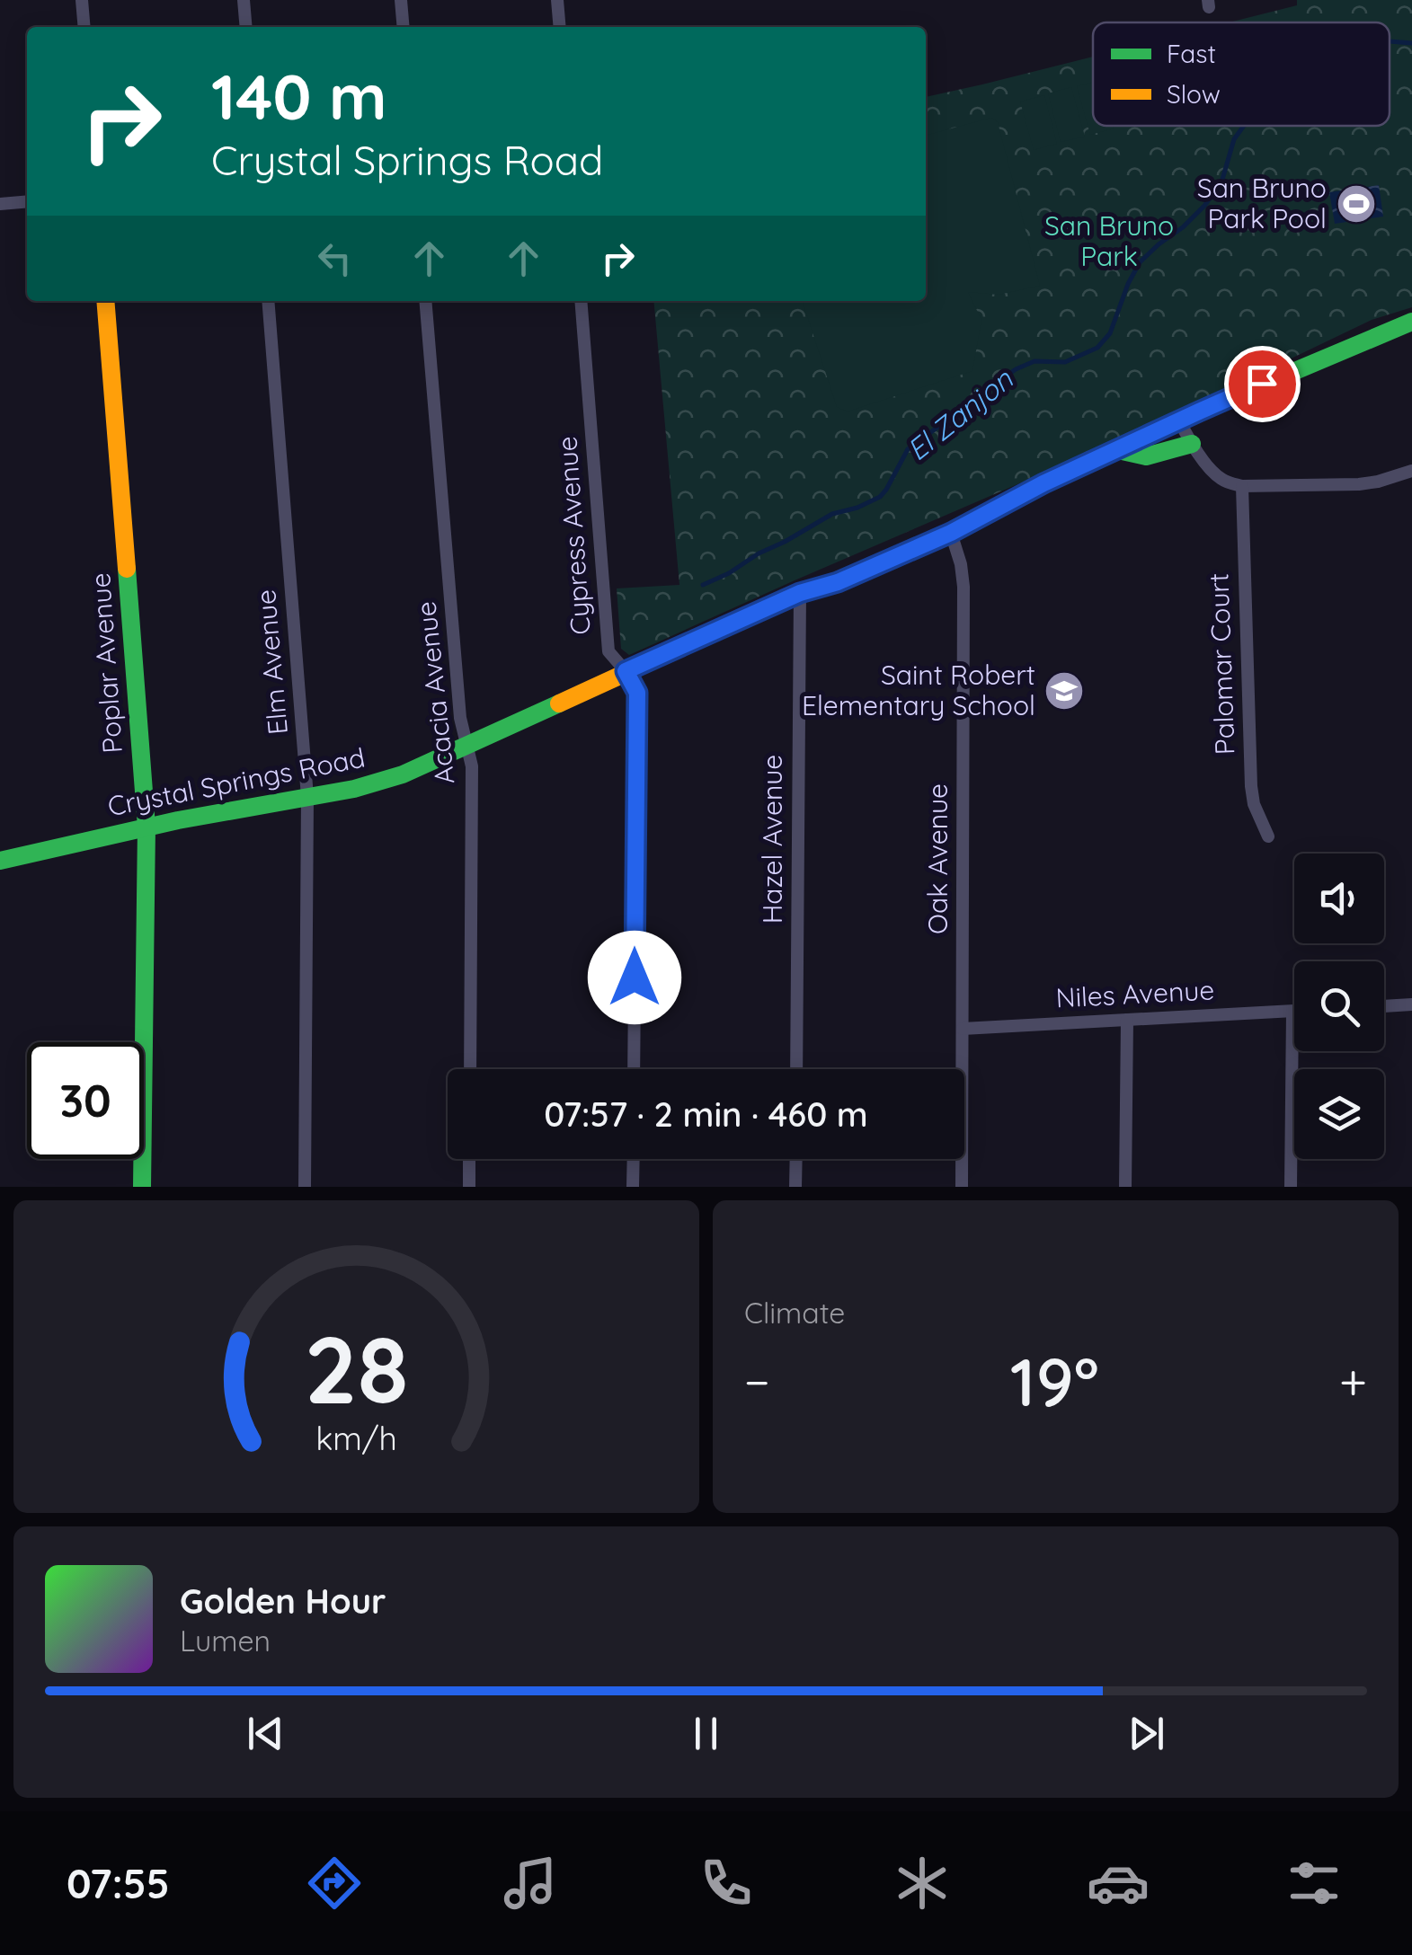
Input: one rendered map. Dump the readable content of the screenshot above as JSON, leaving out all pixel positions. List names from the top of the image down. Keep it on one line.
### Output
{"streets":{"main road":["Poplar Avenue","Crystal Springs Road"],"street":["Cypress Avenue","Elm Avenue","Palomar Court","Acacia Avenue","Hazel Avenue","Oak Avenue","Niles Avenue"]},"crossings":[["Cypress Avenue","Crystal Springs Road"],["Elm Avenue","Crystal Springs Road"],["Poplar Avenue","Crystal Springs Road"],["Acacia Avenue","Crystal Springs Road"],["Crystal Springs Road","Hazel Avenue"],["Crystal Springs Road","Oak Avenue"],["Oak Avenue","Niles Avenue"]],"water":["El Zanjon"],"parks":["San Bruno Park"],"places":{"sports":["San Bruno Park Pool"],"school or university":["Saint Robert Elementary School"]},"legend":["Fast","Slow"],"page":{"turn":["140 m","Crystal Springs Road"],"limit":"30","trip":"07:57 · 2 min · 460 m","tile":"Climate","heat":["−","19°","+"],"song":["Golden Hour","Lumen"],"tabs":"07:55","gauge":["28","km/h"]}}
